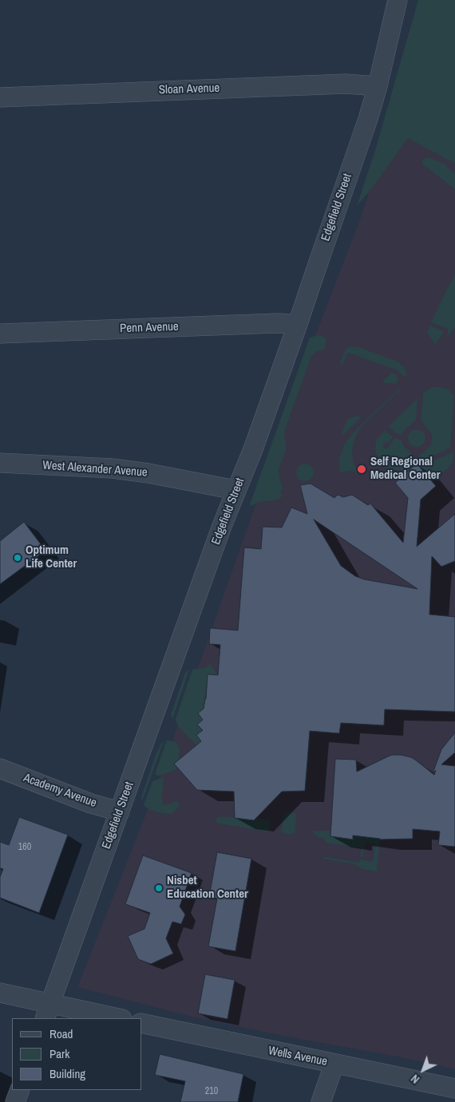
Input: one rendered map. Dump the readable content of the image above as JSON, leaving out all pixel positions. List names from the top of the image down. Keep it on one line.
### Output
{"streets":{"street":["Sloan Avenue","Edgefield Street","Penn Avenue","West Alexander Avenue","Academy Avenue","Wells Avenue"]},"crossings":[["Sloan Avenue","Edgefield Street"],["Edgefield Street","Penn Avenue"],["Edgefield Street","West Alexander Avenue"],["Edgefield Street","Academy Avenue"]],"places":["Self Regional Medical Center","Optimum Life Center","Nisbet Education Center"],"house_numbers":["160","210"],"legend":["Road","Park","Building"],"north":"bottom left"}
